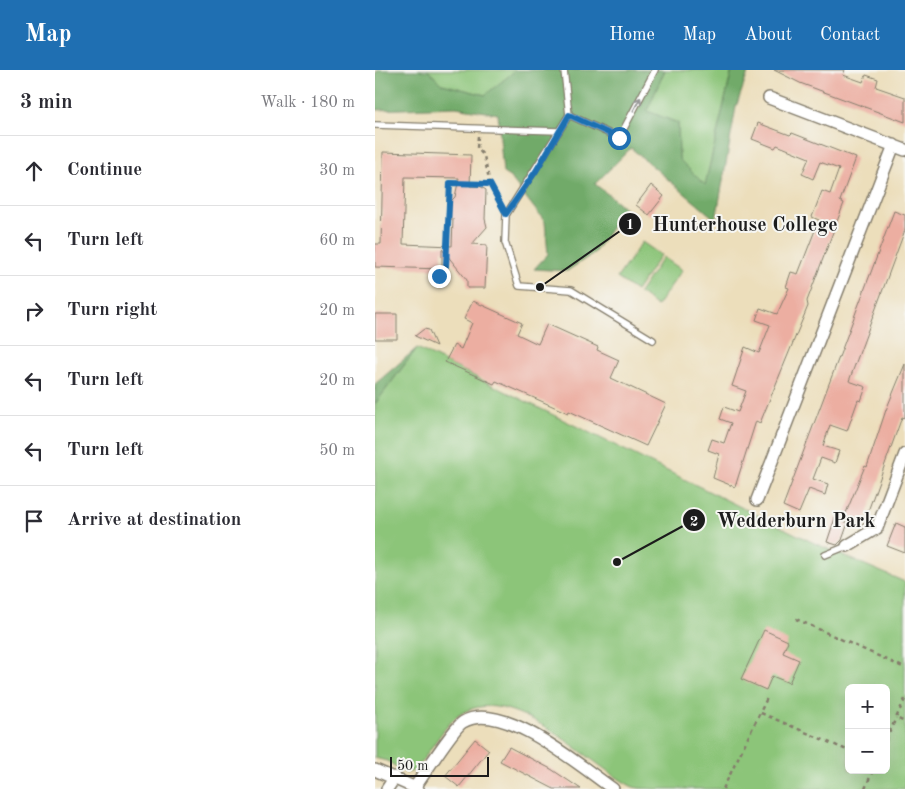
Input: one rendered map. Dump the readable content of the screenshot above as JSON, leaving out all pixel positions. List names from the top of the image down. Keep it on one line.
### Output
{"places":["Hunterhouse College","Wedderburn Park"],"scale_bar":"50 m","page":{"header":"Map","nav":["Home","Map","About","Contact"],"heading":["3 min","Walk · 180 m"],"list":[["Continue","30 m"],["Turn left","60 m"],["Turn right","20 m"],["Turn left","20 m"],["Turn left","50 m"],"Arrive at destination"],"map_buttons":["+","−"],"scale":"50 m"}}
